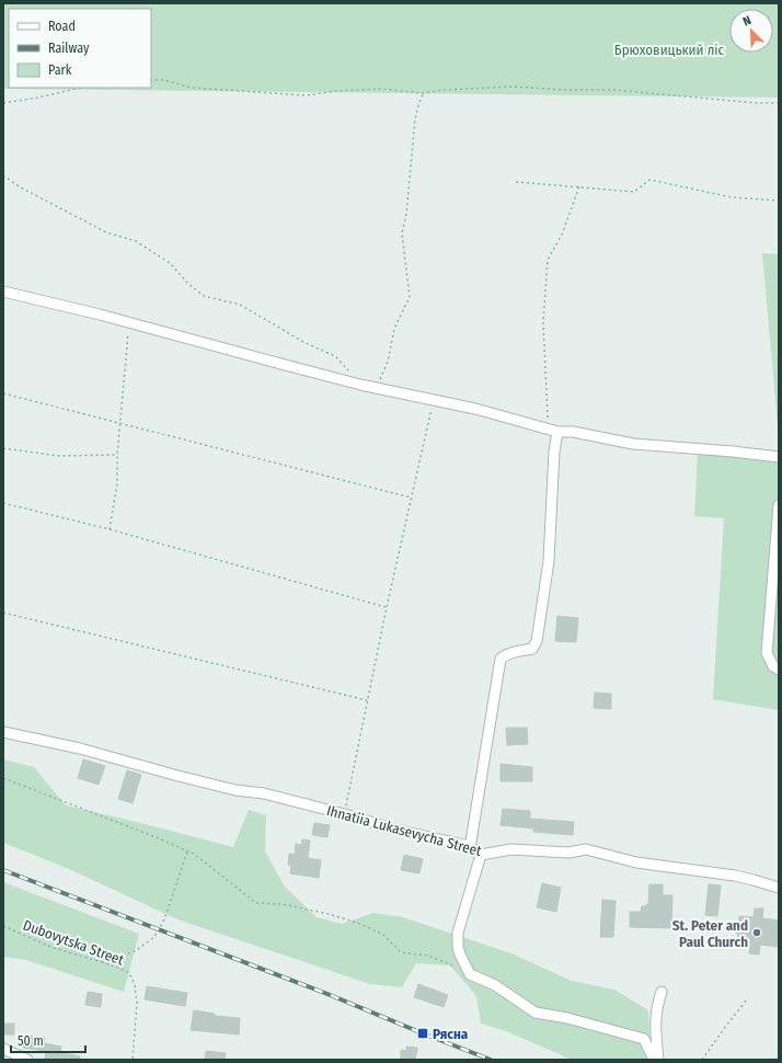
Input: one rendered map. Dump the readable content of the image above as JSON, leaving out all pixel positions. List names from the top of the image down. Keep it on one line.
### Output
{"streets":{"street":["Ihnatiia Lukasevycha Street"],"path":["Dubovytska Street"]},"parks":["Брюховицький ліс"],"places":{"other":["St. Peter and Paul Church"],"transit":["Рясна"]},"legend":["Road","Railway","Park"],"scale_bar":"50 m","north":"top left"}
